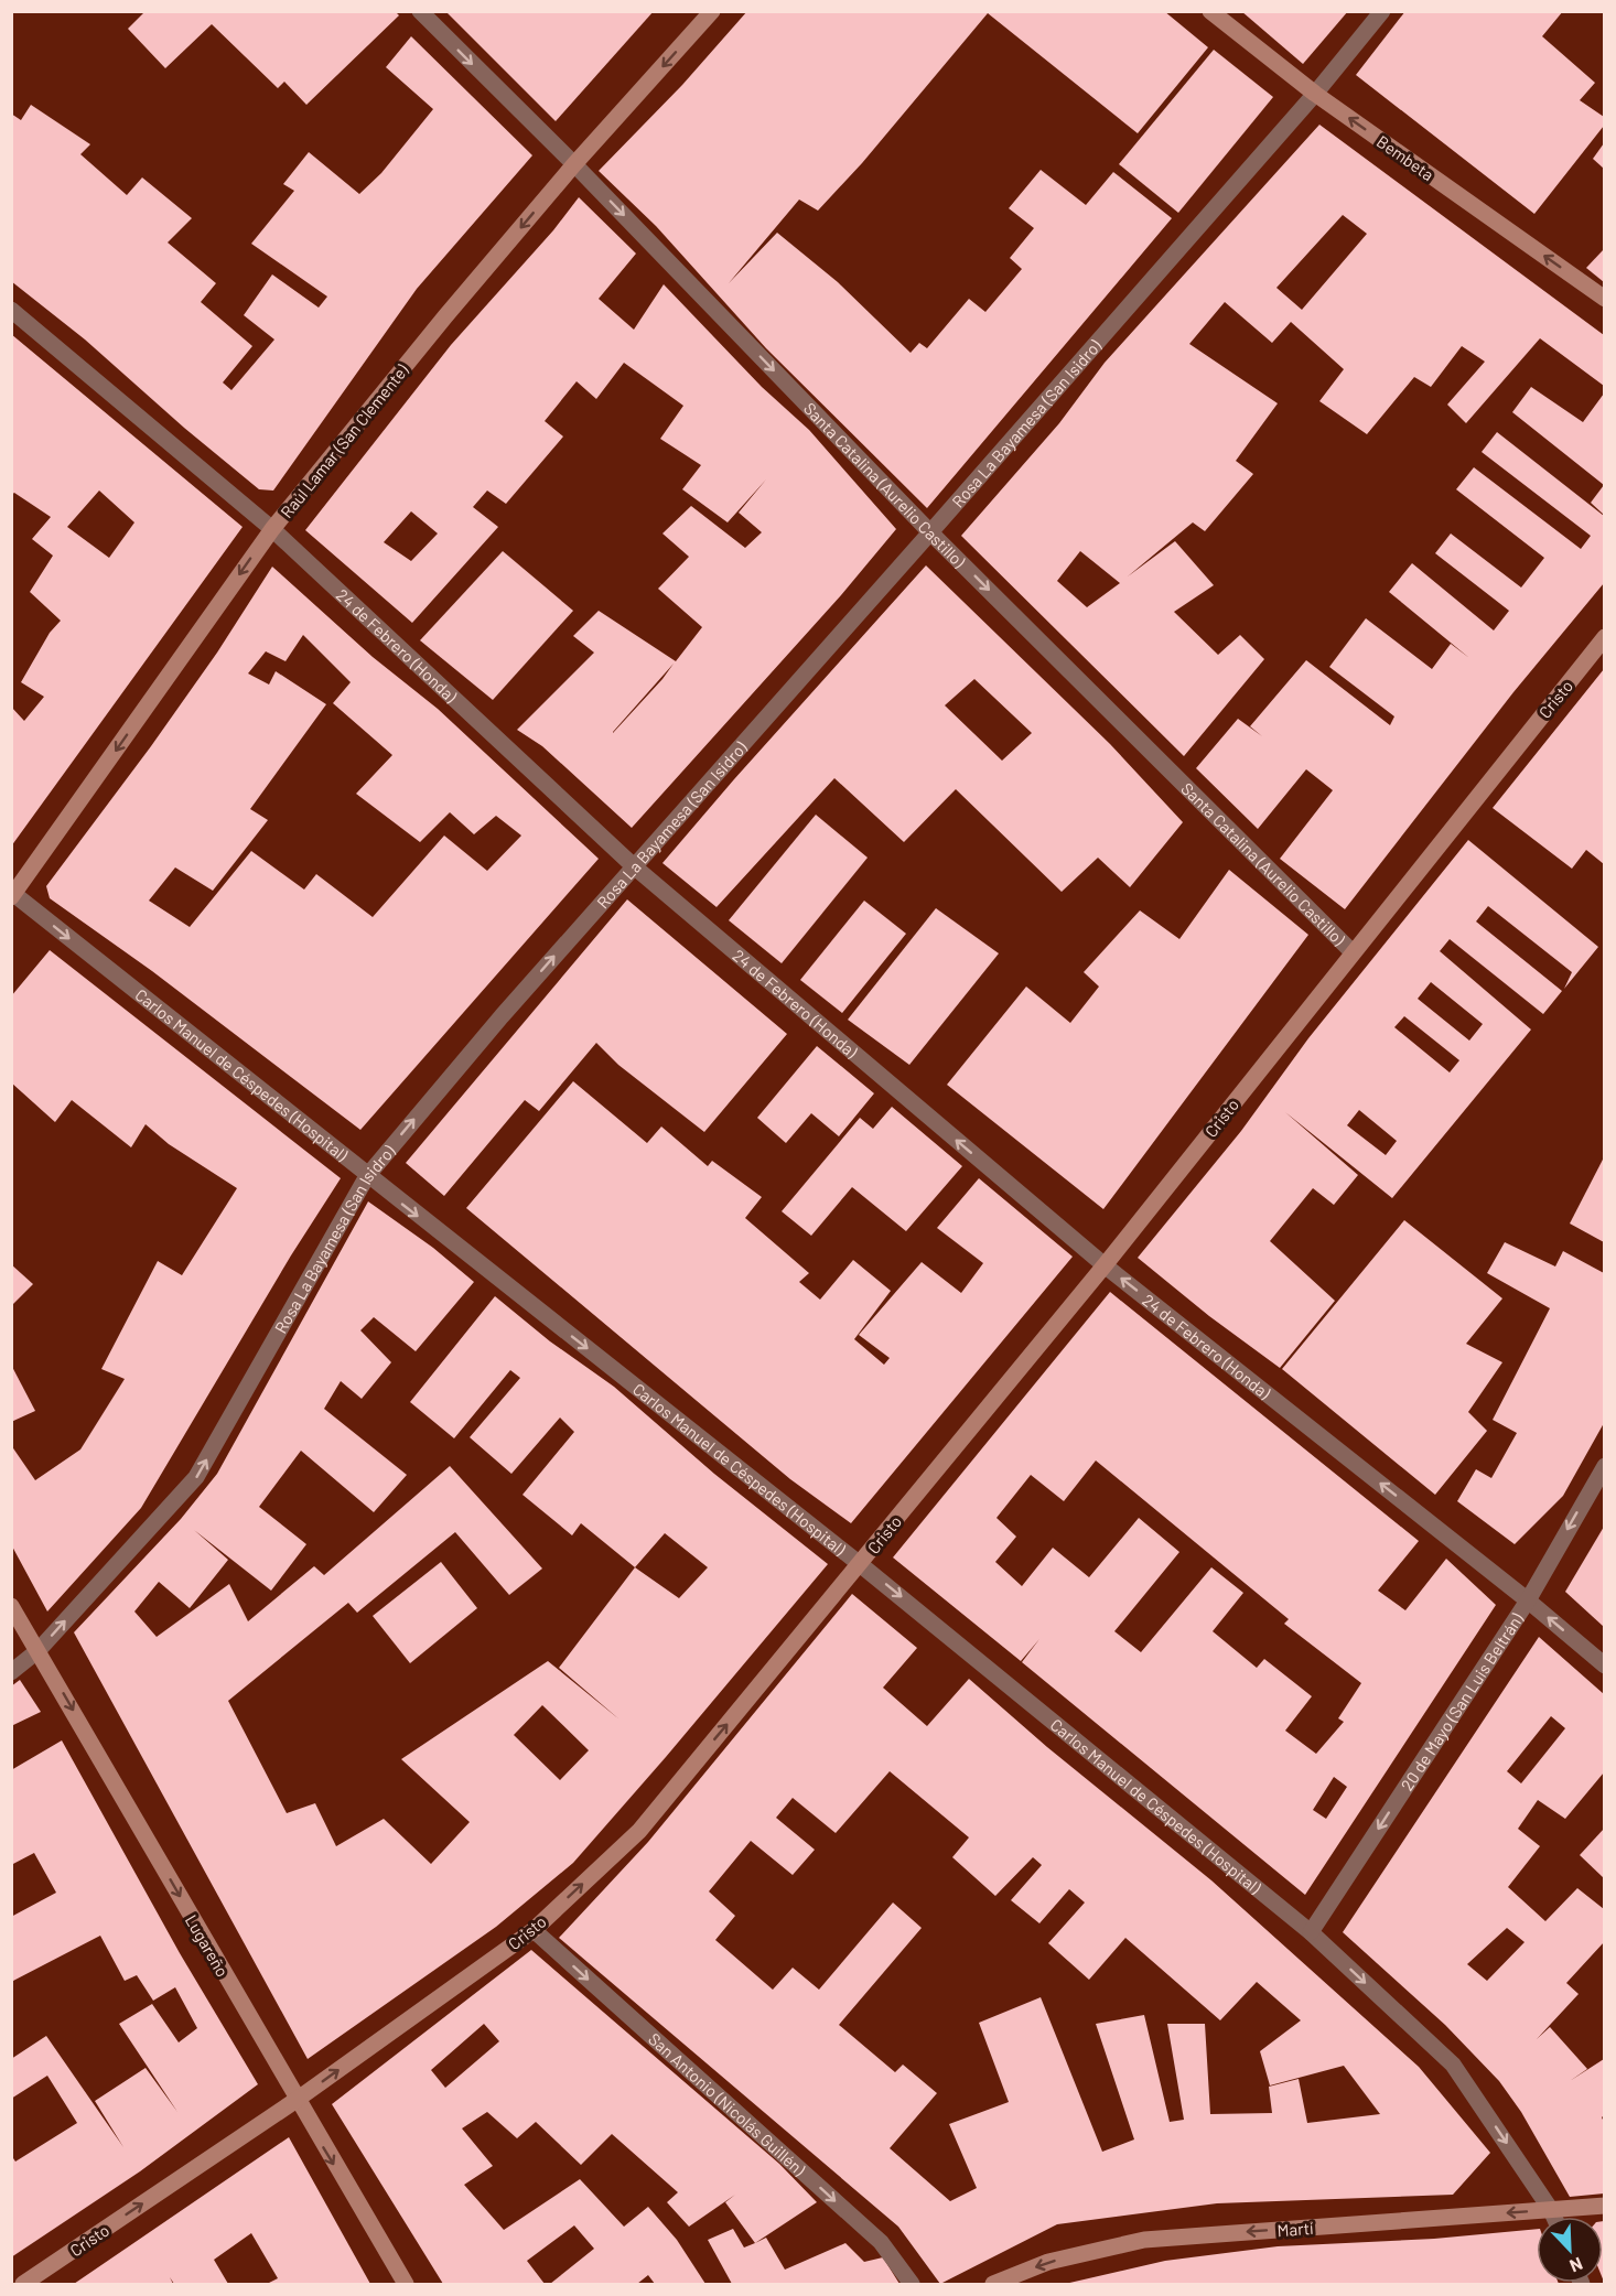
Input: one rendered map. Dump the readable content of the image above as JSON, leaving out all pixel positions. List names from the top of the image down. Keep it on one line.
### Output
{"streets":{"street":["Bembeta","Rosa La Bayamesa (San Isidro)","Raúl Lamar (San Clemente)","Santa Catalina (Aurelio Castillo)","24 de Febrero (Honda)","Cristo","Carlos Manuel de Céspedes (Hospital)","20 de Mayo (San Luis Beltrán)","Lugareño","San Antonio (Nicolás Guillén)","Martí"]},"crossings":[["Bembeta","Rosa La Bayamesa (San Isidro)"],["Rosa La Bayamesa (San Isidro)","Santa Catalina (Aurelio Castillo)"],["Rosa La Bayamesa (San Isidro)","24 de Febrero (Honda)"],["Rosa La Bayamesa (San Isidro)","Carlos Manuel de Céspedes (Hospital)"],["Rosa La Bayamesa (San Isidro)","Lugareño"],["Raúl Lamar (San Clemente)","Santa Catalina (Aurelio Castillo)"],["Raúl Lamar (San Clemente)","24 de Febrero (Honda)"],["Raúl Lamar (San Clemente)","Carlos Manuel de Céspedes (Hospital)"],["Santa Catalina (Aurelio Castillo)","Cristo"],["24 de Febrero (Honda)","Cristo"],["24 de Febrero (Honda)","20 de Mayo (San Luis Beltrán)"],["Cristo","Carlos Manuel de Céspedes (Hospital)"],["Cristo","Lugareño"],["Cristo","San Antonio (Nicolás Guillén)"],["Carlos Manuel de Céspedes (Hospital)","20 de Mayo (San Luis Beltrán)"],["Carlos Manuel de Céspedes (Hospital)","Martí"]],"one_way":["Bembeta","Rosa La Bayamesa (San Isidro)","Raúl Lamar (San Clemente)","Santa Catalina (Aurelio Castillo)","24 de Febrero (Honda)","Cristo","Carlos Manuel de Céspedes (Hospital)","20 de Mayo (San Luis Beltrán)","Lugareño","San Antonio (Nicolás Guillén)","Martí"],"north":"bottom right"}
